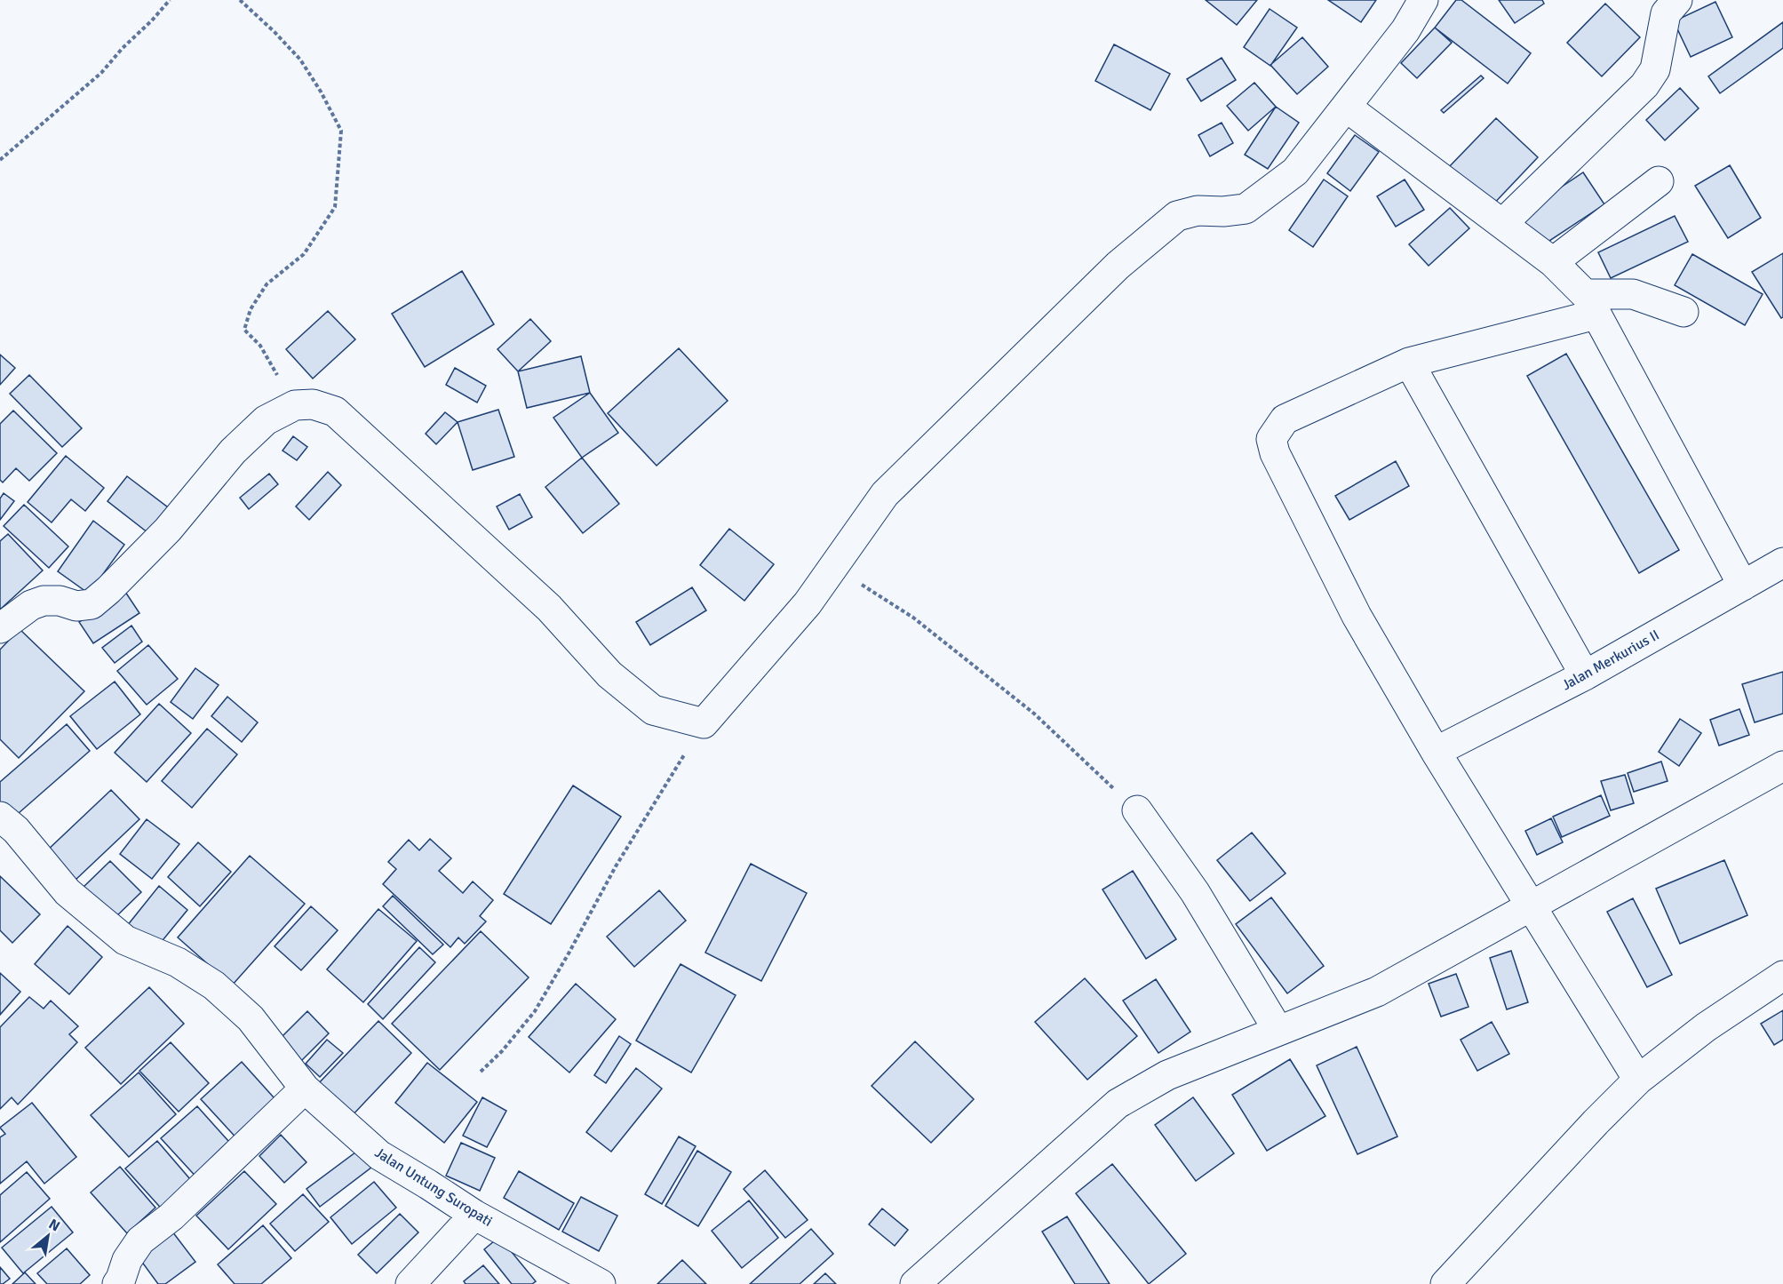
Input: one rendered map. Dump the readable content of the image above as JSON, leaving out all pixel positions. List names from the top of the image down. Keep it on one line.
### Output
{"streets":{"street":["Jalan Merkurius II","Jalan Untung Suropati"]},"north":"top right"}
